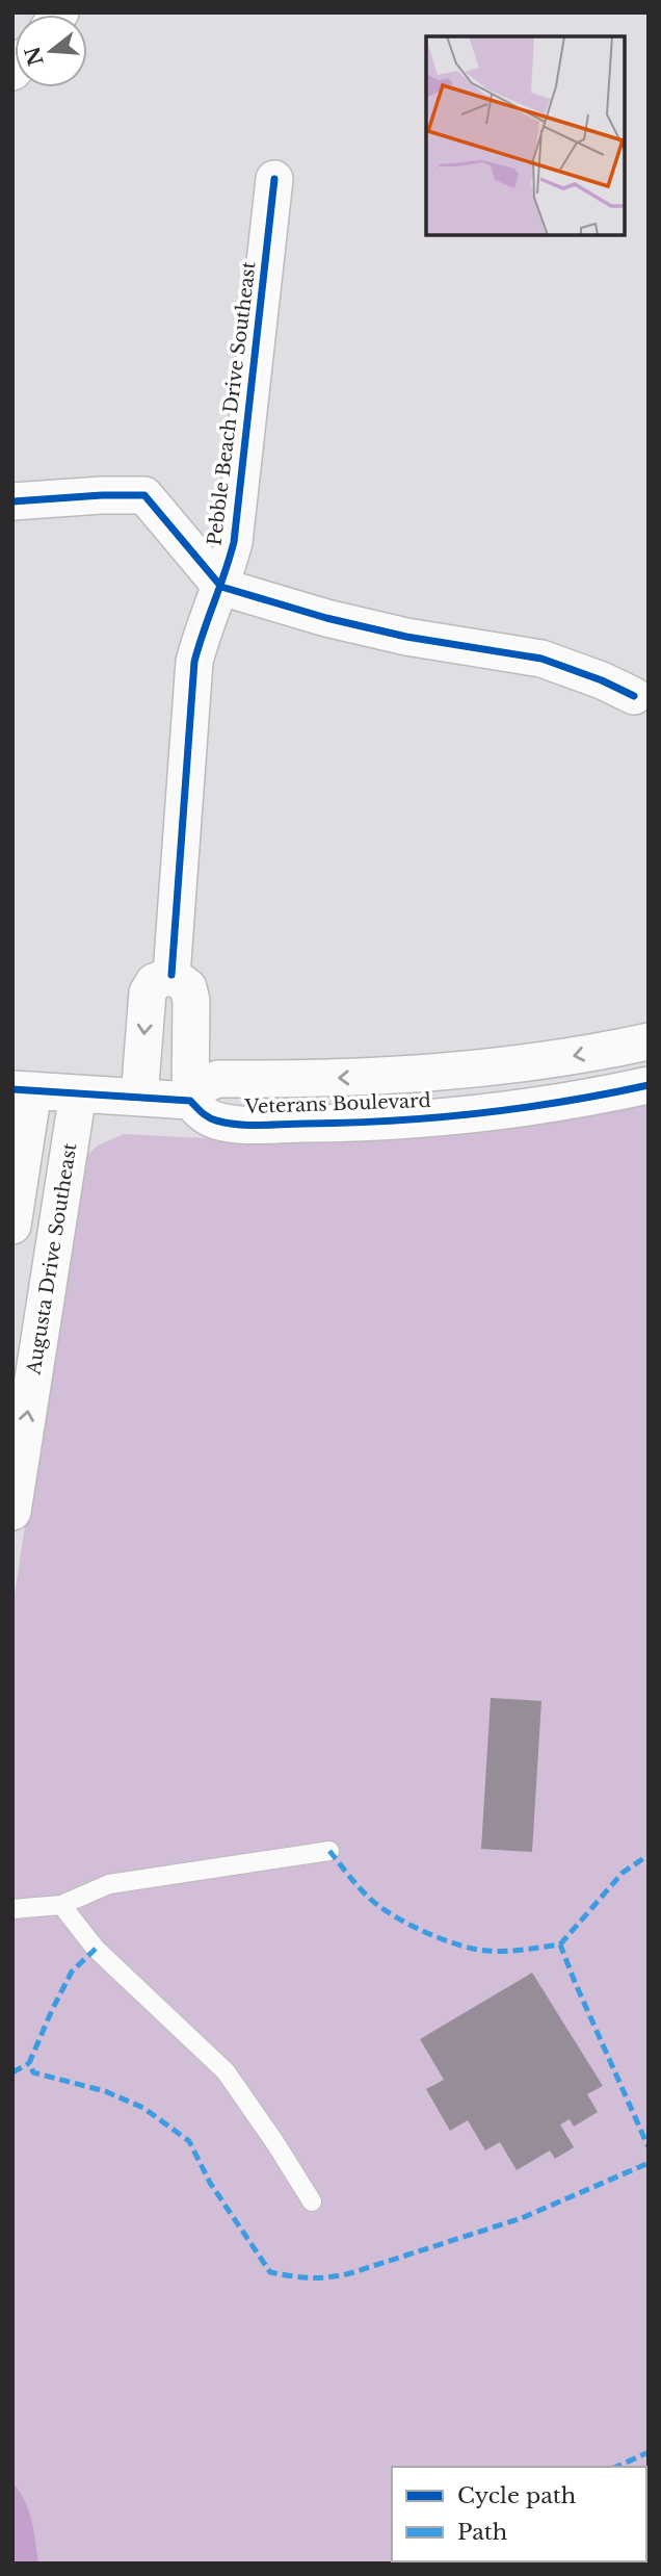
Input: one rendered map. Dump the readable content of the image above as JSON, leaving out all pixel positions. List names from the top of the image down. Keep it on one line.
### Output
{"streets":{"street":["Pebble Beach Drive Southeast","Veterans Boulevard","Augusta Drive Southeast"]},"crossings":[["Veterans Boulevard","Augusta Drive Southeast"]],"legend":["Cycle path","Path"],"north":"left"}
